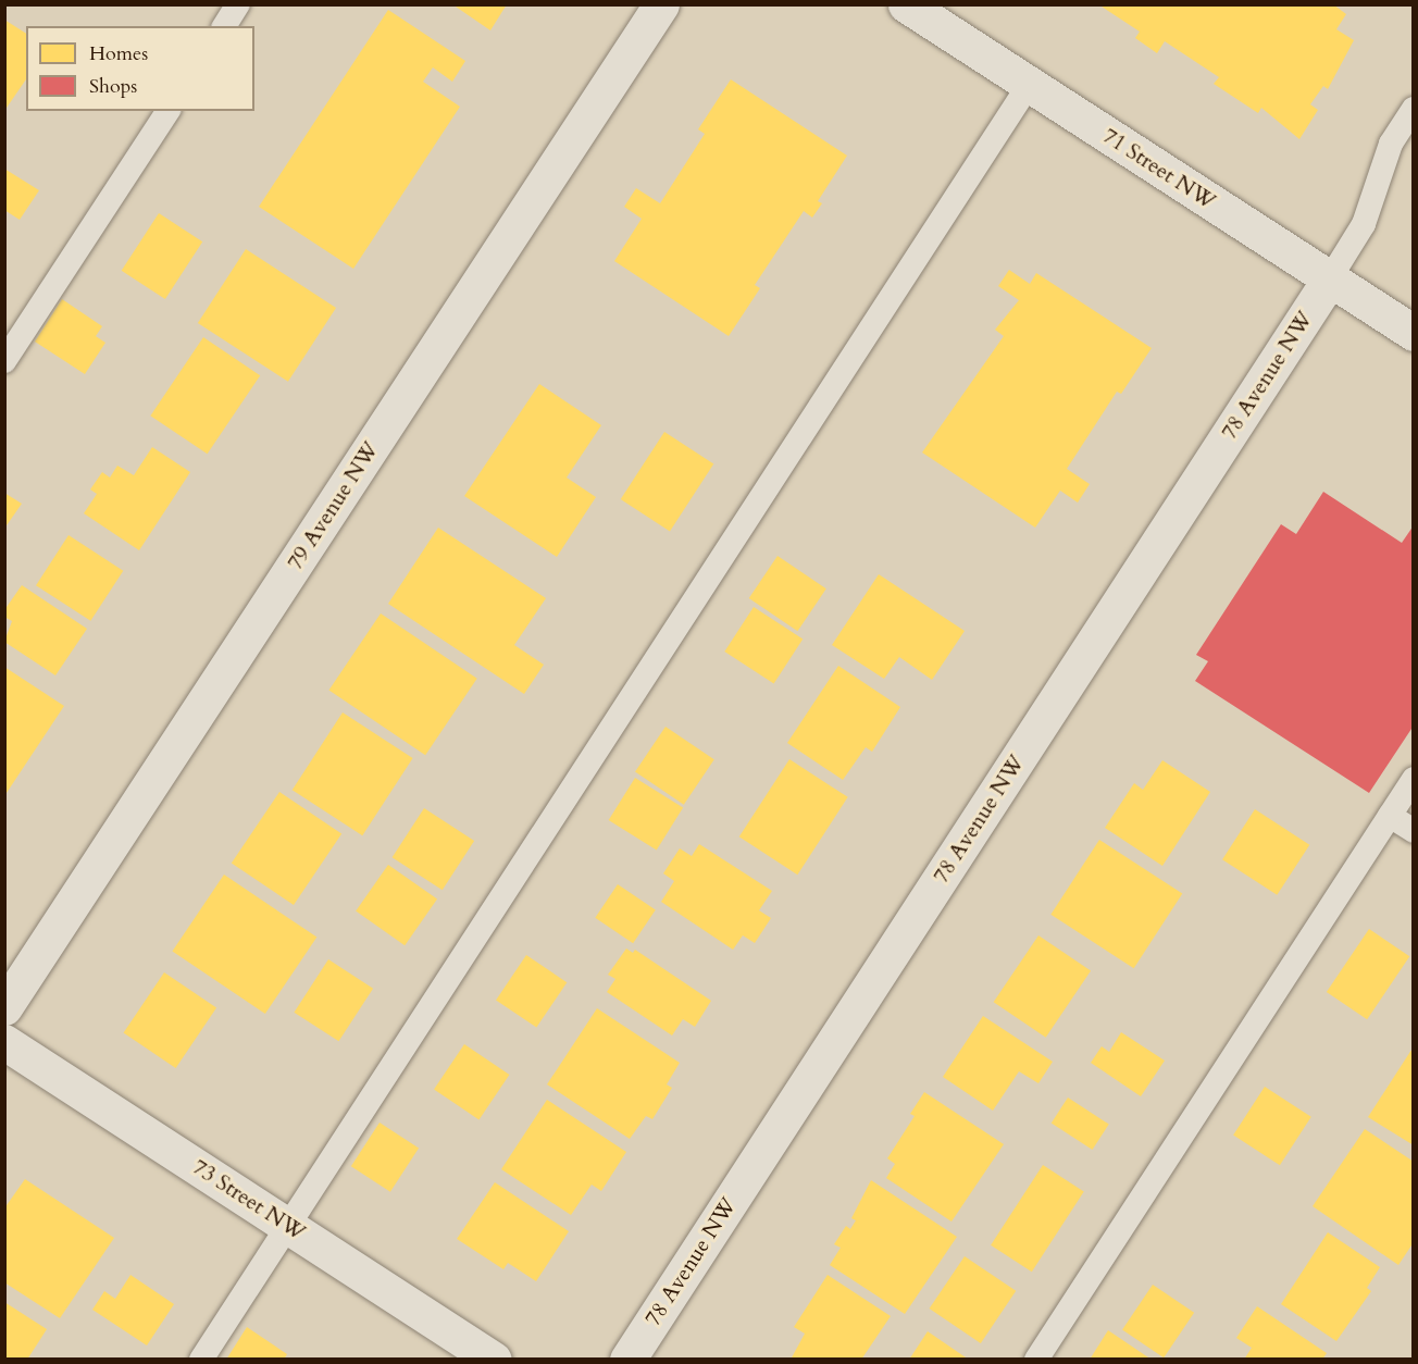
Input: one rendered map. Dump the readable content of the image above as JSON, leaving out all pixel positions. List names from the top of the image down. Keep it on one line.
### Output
{"streets":{"street":["71 Street NW","78 Avenue NW","79 Avenue NW","73 Street NW"]},"crossings":[["71 Street NW","78 Avenue NW"]],"legend":["Homes","Shops"]}
